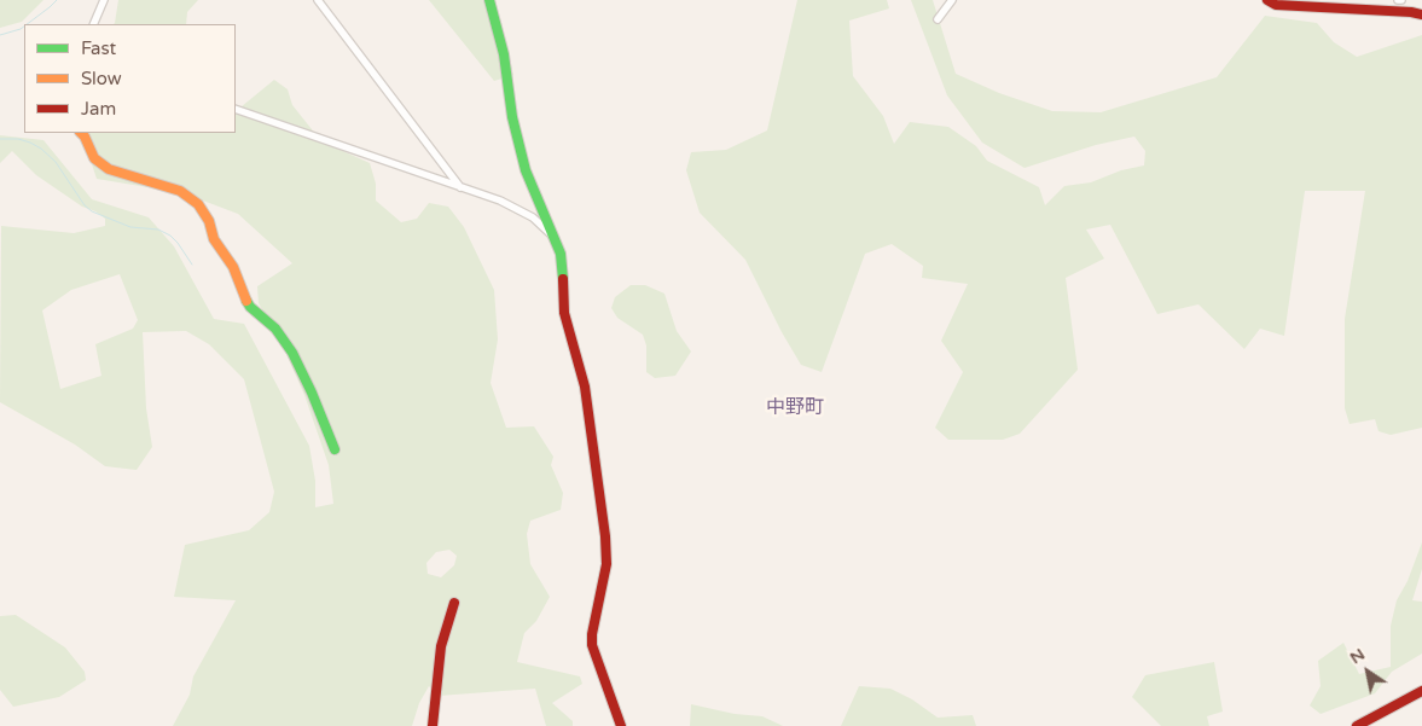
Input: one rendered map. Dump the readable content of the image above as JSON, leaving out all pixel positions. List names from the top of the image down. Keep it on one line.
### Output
{"districts":["中野町"],"legend":["Fast","Slow","Jam"],"north":"top left"}
